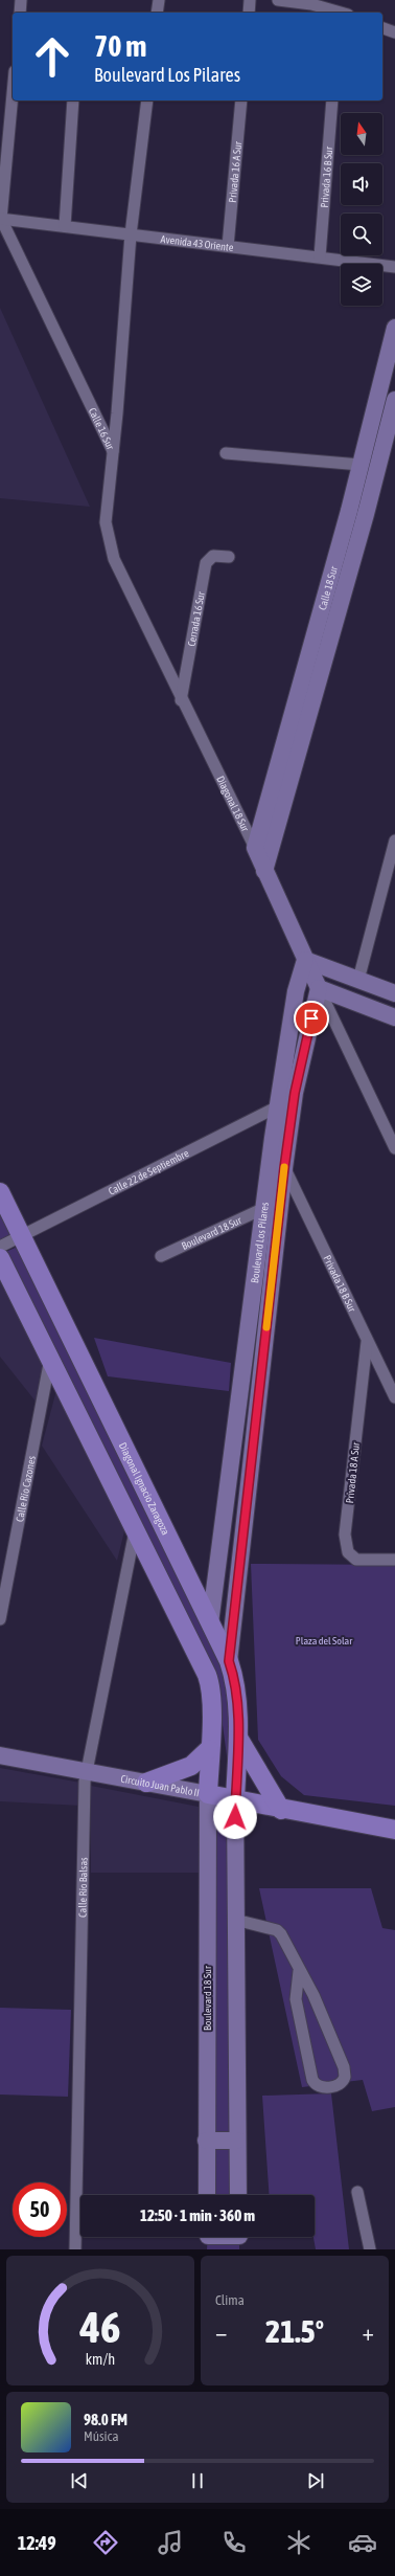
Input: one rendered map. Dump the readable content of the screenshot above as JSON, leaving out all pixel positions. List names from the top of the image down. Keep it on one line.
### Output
{"streets":{"main road":["Diagonal Ignacio Zaragoza","Circuito Juan Pablo II"],"street":["Privada 16 A Sur","Privada 16 B Sur","Avenida 43 Oriente","Calle 16 Sur","Calle 18 Sur","Cerrada 16 Sur","Diagonal 18 Sur","Calle 22 de Septiembre","Boulevard 18 Sur","Boulevard Los Pilares","Privada 18 B Sur","Privada 18 A Sur","Calle Río Cazones","Calle Río Balsas"]},"crossings":[["Privada 16 A Sur","Avenida 43 Oriente"],["Privada 16 B Sur","Avenida 43 Oriente"],["Avenida 43 Oriente","Calle 16 Sur"],["Calle 16 Sur","Diagonal 18 Sur"],["Calle 18 Sur","Diagonal 18 Sur"],["Cerrada 16 Sur","Diagonal 18 Sur"],["Diagonal 18 Sur","Boulevard Los Pilares"],["Calle 22 de Septiembre","Boulevard Los Pilares"],["Calle 22 de Septiembre","Diagonal Ignacio Zaragoza"],["Boulevard 18 Sur","Boulevard Los Pilares"],["Boulevard 18 Sur","Circuito Juan Pablo II"],["Boulevard Los Pilares","Privada 18 B Sur"],["Boulevard Los Pilares","Diagonal Ignacio Zaragoza"],["Privada 18 B Sur","Privada 18 A Sur"],["Diagonal Ignacio Zaragoza","Circuito Juan Pablo II"],["Circuito Juan Pablo II","Calle Río Balsas"]],"parks":["Plaza del Solar"],"north":"top","page":{"turn":["70 m","Boulevard Los Pilares"],"limit":"50","trip":"12:50 · 1 min · 360 m","tile":"Clima","heat":["−","21.5°","+"],"song":["98.0 FM","Música"],"tabs":"12:49","gauge":["46","km/h"]}}
